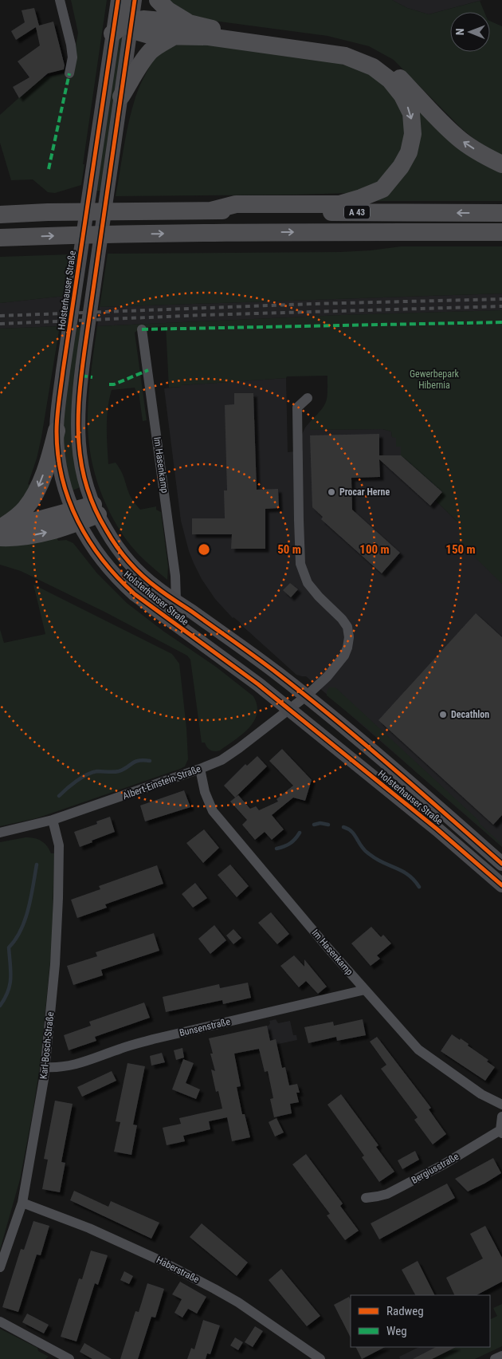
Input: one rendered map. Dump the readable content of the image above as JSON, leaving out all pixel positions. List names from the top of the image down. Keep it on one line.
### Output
{"streets":{"highway":["A 43"],"main road":["Holsterhauser Straße"],"street":["Im Hasenkamp","Albert-Einstein-Straße","Bunsenstraße","Karl-Bosch-Straße","Bergiusstraße","Haberstraße"]},"crossings":[["Holsterhauser Straße","Im Hasenkamp"],["Holsterhauser Straße","Albert-Einstein-Straße"],["Im Hasenkamp","Albert-Einstein-Straße"],["Im Hasenkamp","Bunsenstraße"],["Albert-Einstein-Straße","Karl-Bosch-Straße"],["Bunsenstraße","Karl-Bosch-Straße"],["Karl-Bosch-Straße","Haberstraße"]],"parks":["Gewerbepark Hibernia"],"places":["Procar Herne","Decathlon"],"legend":["Radweg","Weg"],"north":"left","rings":["50 m","100 m","150 m"]}
